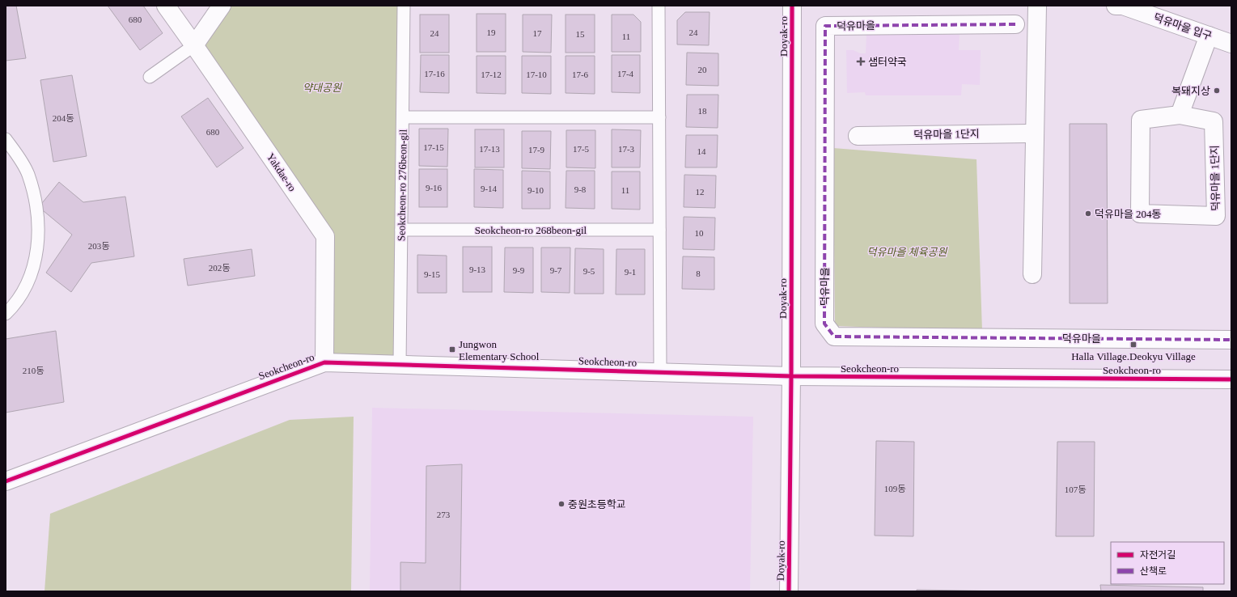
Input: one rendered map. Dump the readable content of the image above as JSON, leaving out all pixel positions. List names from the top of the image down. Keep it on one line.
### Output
{"streets":{"street":["덕유마을","덕유마을 입구","Doyak-ro","덕유마을 1단지","Yakdae-ro","Seokcheon-ro"],"lane":["Seokcheon-ro 276beon-gil","Seokcheon-ro 268beon-gil"]},"crossings":[["Doyak-ro","Seokcheon-ro"],["Yakdae-ro","Seokcheon-ro"],["Seokcheon-ro 276beon-gil","Seokcheon-ro 268beon-gil"],["Seokcheon-ro 276beon-gil","Seokcheon-ro"]],"parks":["약대공원","덕유마을 체육공원"],"places":{"health":["샘터약국"],"other":["복돼지상","덕유마을 204동","중원초등학교"],"transit":["Halla Village.Deokyu Village","Jungwon Elementary School"]},"house_numbers":["680","19","24","24","17","15","11","20","17-16","17-4","17-12","17-10","17-6","18","204동","680","17-15","17-13","17-5","17-3","17-9","14","9-16","9-14","9-8","9-10","11","12","10","203동","202동","9-13","9-9","9-7","9-5","9-1","8","9-15","210동","109동","107동","273"],"legend":["자전거길","산책로"]}
